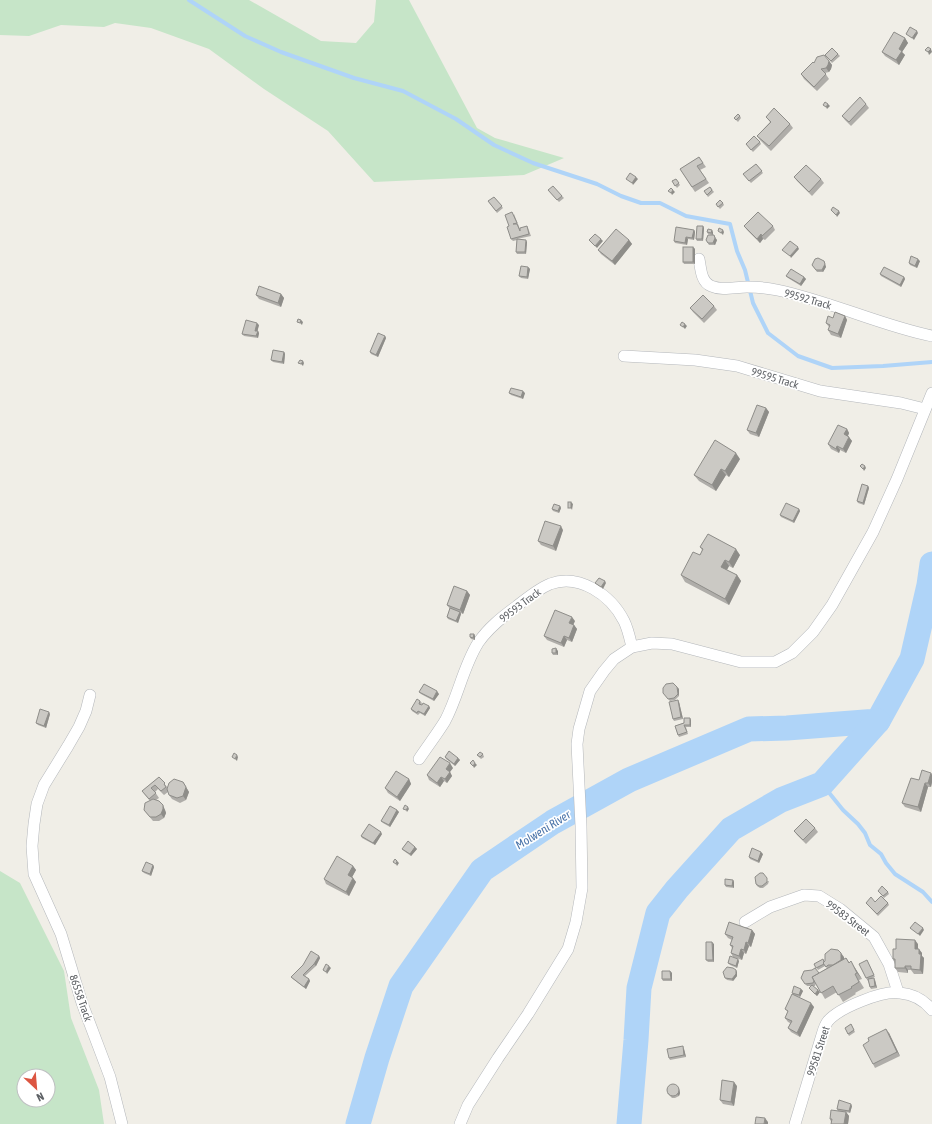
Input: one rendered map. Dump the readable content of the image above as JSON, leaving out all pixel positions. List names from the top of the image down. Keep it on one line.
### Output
{"streets":{"street":["99592 Track","99595 Track","99593 Track","99583 Street","86558 Track","99581 Street"]},"crossings":[["99583 Street","99581 Street"]],"water":["Molweni River"],"north":"bottom right"}
